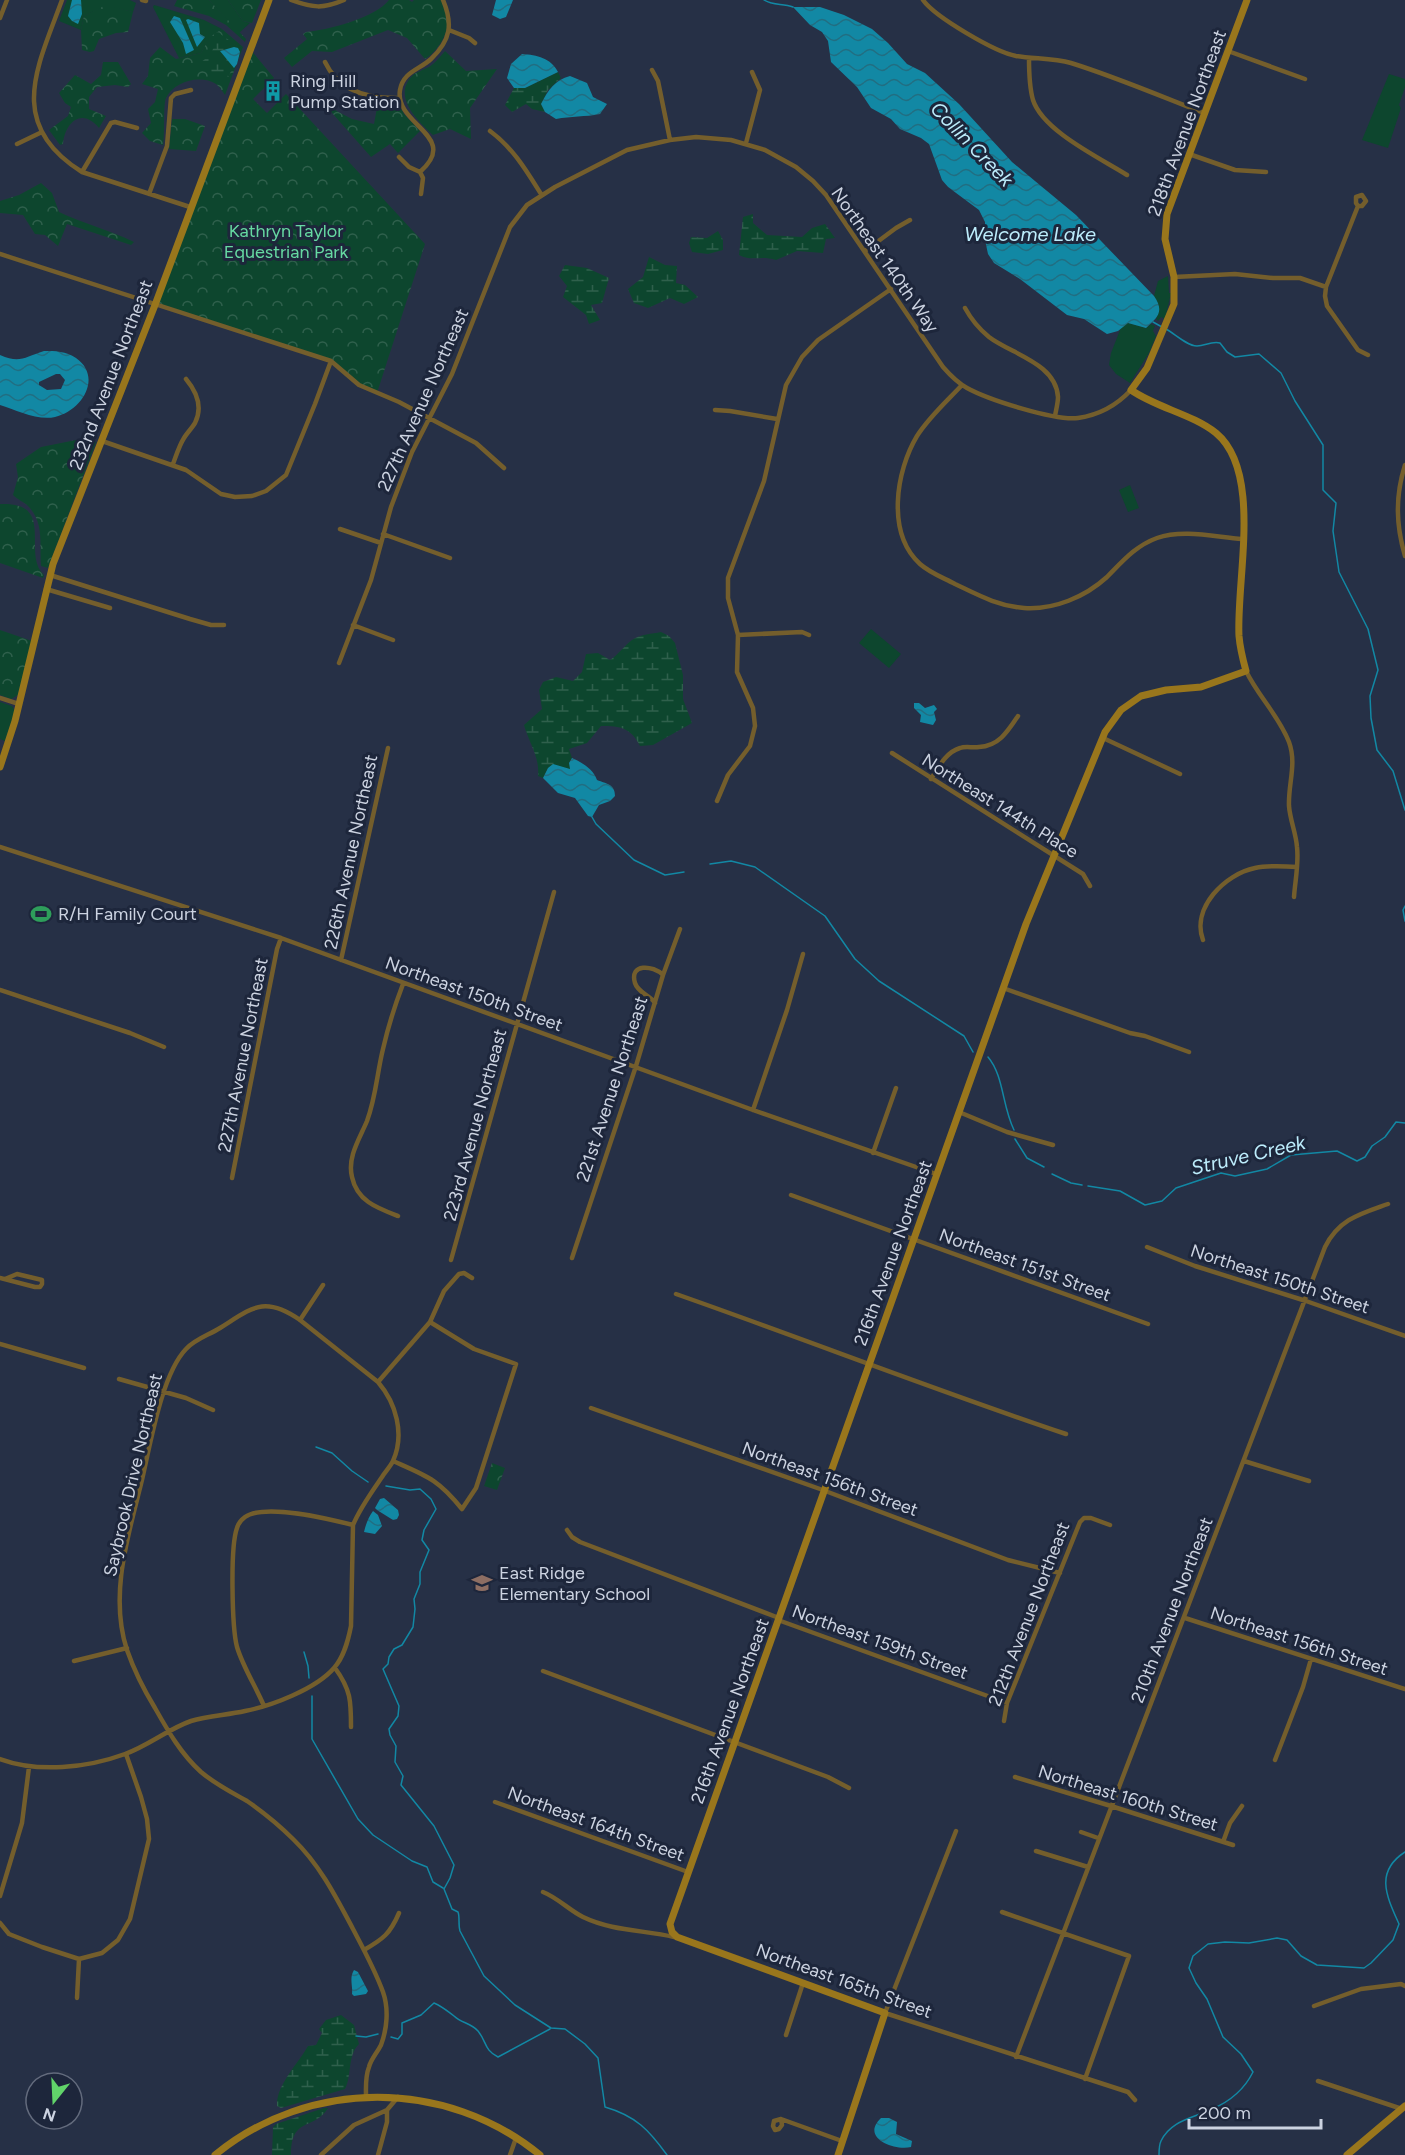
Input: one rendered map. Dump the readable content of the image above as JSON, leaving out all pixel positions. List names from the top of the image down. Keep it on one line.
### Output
{"streets":{"street":["218th Avenue Northeast","Northeast 140th Way","232nd Avenue Northeast","227th Avenue Northeast","Northeast 144th Place","226th Avenue Northeast","Northeast 150th Street","221st Avenue Northeast","223rd Avenue Northeast","216th Avenue Northeast","Northeast 151st Street","Saybrook Drive Northeast","Northeast 156th Street","210th Avenue Northeast","212th Avenue Northeast","Northeast 159th Street","Northeast 160th Street","Northeast 164th Street","Northeast 165th Street"]},"crossings":[["218th Avenue Northeast","Northeast 140th Way"],["Northeast 140th Way","227th Avenue Northeast"],["227th Avenue Northeast","Northeast 150th Street"],["Northeast 144th Place","216th Avenue Northeast"],["226th Avenue Northeast","Northeast 150th Street"],["Northeast 150th Street","221st Avenue Northeast"],["Northeast 150th Street","223rd Avenue Northeast"],["Northeast 150th Street","216th Avenue Northeast"],["Northeast 150th Street","210th Avenue Northeast"],["216th Avenue Northeast","Northeast 151st Street"],["216th Avenue Northeast","Northeast 156th Street"],["216th Avenue Northeast","Northeast 159th Street"],["216th Avenue Northeast","Northeast 164th Street"],["216th Avenue Northeast","Northeast 165th Street"],["Northeast 156th Street","210th Avenue Northeast"],["Northeast 156th Street","212th Avenue Northeast"],["210th Avenue Northeast","Northeast 160th Street"],["210th Avenue Northeast","Northeast 165th Street"],["212th Avenue Northeast","Northeast 159th Street"]],"water":["Collin Creek","Welcome Lake","Struve Creek"],"parks":["Kathryn Taylor Equestrian Park"],"places":{"building":["Ring Hill Pump Station"],"sports":["R/H Family Court"],"school or university":["East Ridge Elementary School"]},"scale_bar":"200 m","north":"bottom"}
